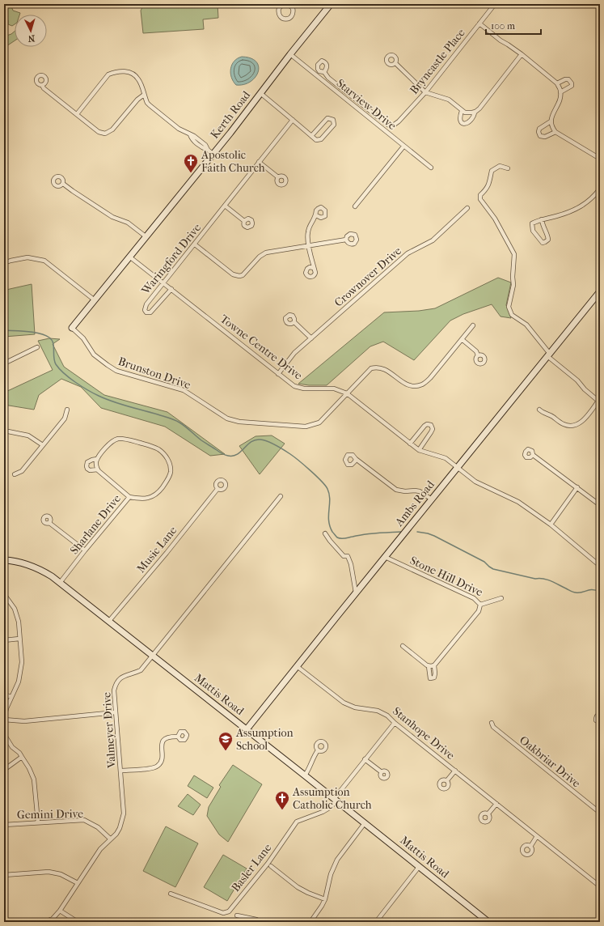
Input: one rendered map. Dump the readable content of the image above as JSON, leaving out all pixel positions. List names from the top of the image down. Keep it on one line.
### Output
{"streets":{"street":["Bryncastle Place","Starview Drive","Kerth Road","Waringford Drive","Crownover Drive","Towne Centre Drive","Brunston Drive","Ambs Road","Sharlane Drive","Music Lane","Stone Hill Drive","Mattis Road","Valmeyer Drive","Stanhope Drive","Oakbriar Drive","Gemini Drive","Basler Lane"]},"crossings":[["Starview Drive","Kerth Road"],["Kerth Road","Towne Centre Drive"],["Kerth Road","Brunston Drive"],["Waringford Drive","Towne Centre Drive"],["Crownover Drive","Towne Centre Drive"],["Towne Centre Drive","Brunston Drive"],["Towne Centre Drive","Ambs Road"],["Ambs Road","Stone Hill Drive"],["Ambs Road","Mattis Road"],["Ambs Road","Stanhope Drive"],["Sharlane Drive","Mattis Road"],["Music Lane","Mattis Road"],["Mattis Road","Valmeyer Drive"],["Mattis Road","Basler Lane"],["Valmeyer Drive","Gemini Drive"],["Stanhope Drive","Basler Lane"]],"places":{"church":["Apostolic Faith Church","Assumption Catholic Church"],"school or university":["Assumption School"]},"scale_bar":"100 m","north":"bottom"}
